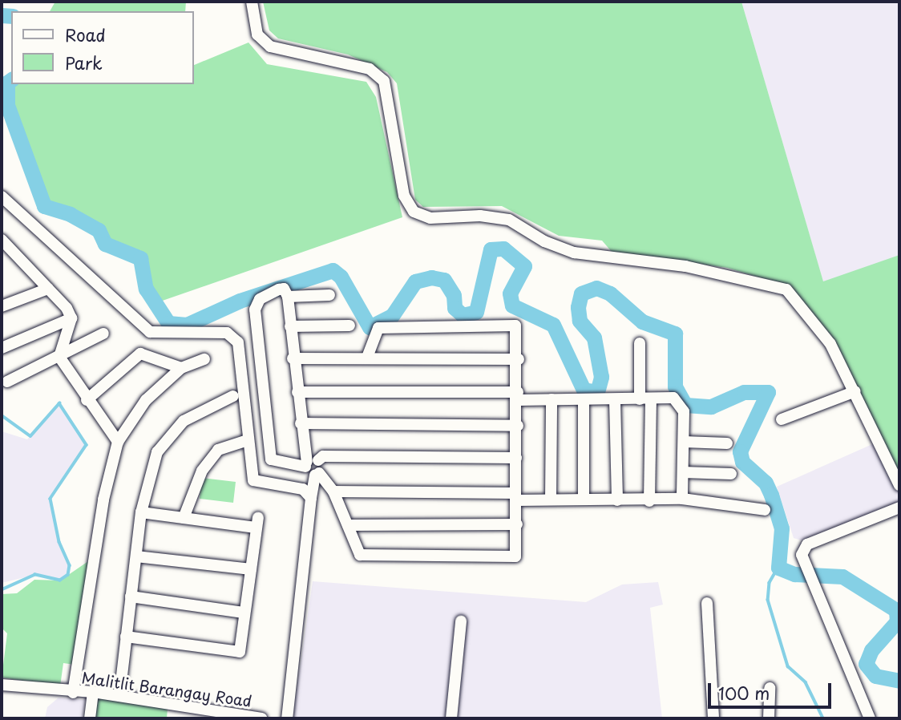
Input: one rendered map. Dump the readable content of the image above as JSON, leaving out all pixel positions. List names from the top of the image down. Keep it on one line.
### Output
{"streets":{"street":["Malitlit Barangay Road"]},"legend":["Road","Park"],"scale_bar":"100 m"}
